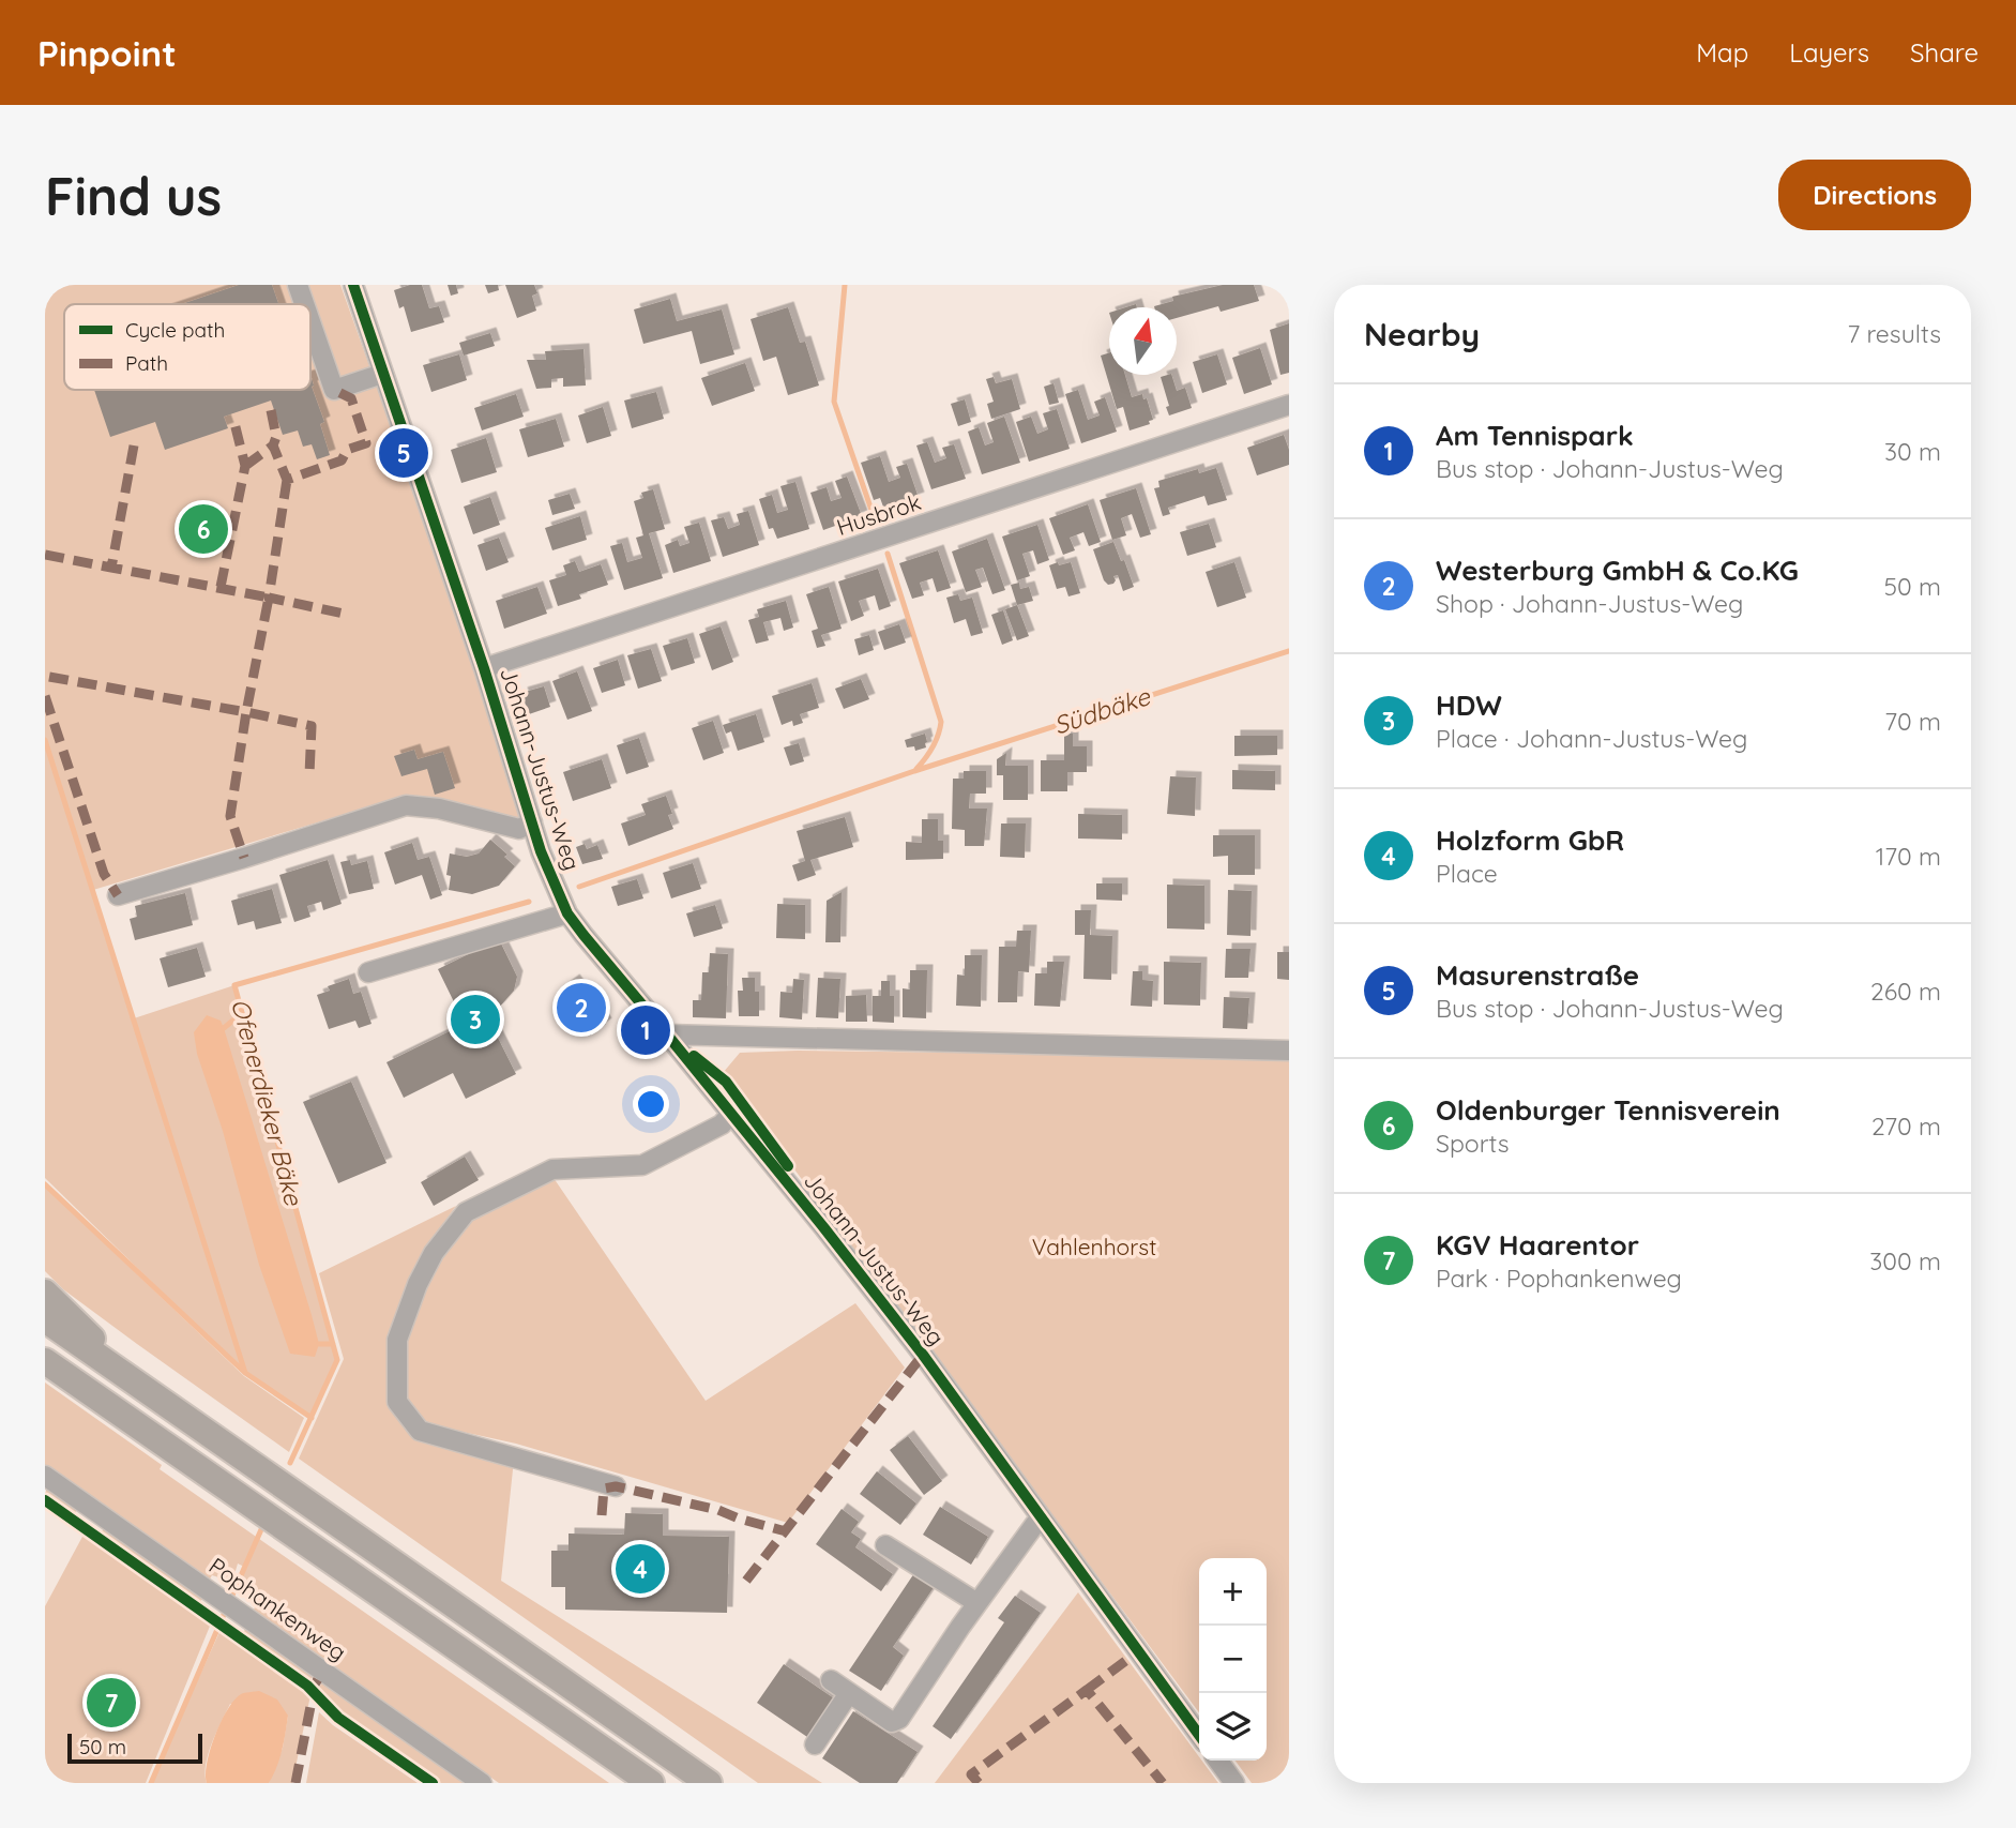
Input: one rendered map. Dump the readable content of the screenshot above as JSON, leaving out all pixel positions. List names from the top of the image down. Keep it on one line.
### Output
{"streets":{"street":["Husbrok","Johann-Justus-Weg","Pophankenweg"]},"crossings":[["Husbrok","Johann-Justus-Weg"]],"water":["Südbäke","Ofenerdieker Bäke"],"parks":["Vahlenhorst"],"legend":["Cycle path","Path"],"scale_bar":"50 m","north":"top","page":{"header":"Pinpoint","nav":["Map","Layers","Share"],"buttons":"Directions","title":"Find us","heading":["Nearby","7 results"],"list":[{"mark":"1","name":"Am Tennispark","note":"Bus stop · Johann-Justus-Weg","value":"30 m"},{"mark":"2","name":"Westerburg GmbH & Co.KG","note":"Shop · Johann-Justus-Weg","value":"50 m"},{"mark":"3","name":"HDW","note":"Place · Johann-Justus-Weg","value":"70 m"},{"mark":"4","name":"Holzform GbR","note":"Place","value":"170 m"},{"mark":"5","name":"Masurenstraße","note":"Bus stop · Johann-Justus-Weg","value":"260 m"},{"mark":"6","name":"Oldenburger Tennisverein","note":"Sports","value":"270 m"},{"mark":"7","name":"KGV Haarentor","note":"Park · Pophankenweg","value":"300 m"}],"pins":["5","6","2","3","1","4","7"],"map_buttons":["+","−"],"scale":"50 m"}}
